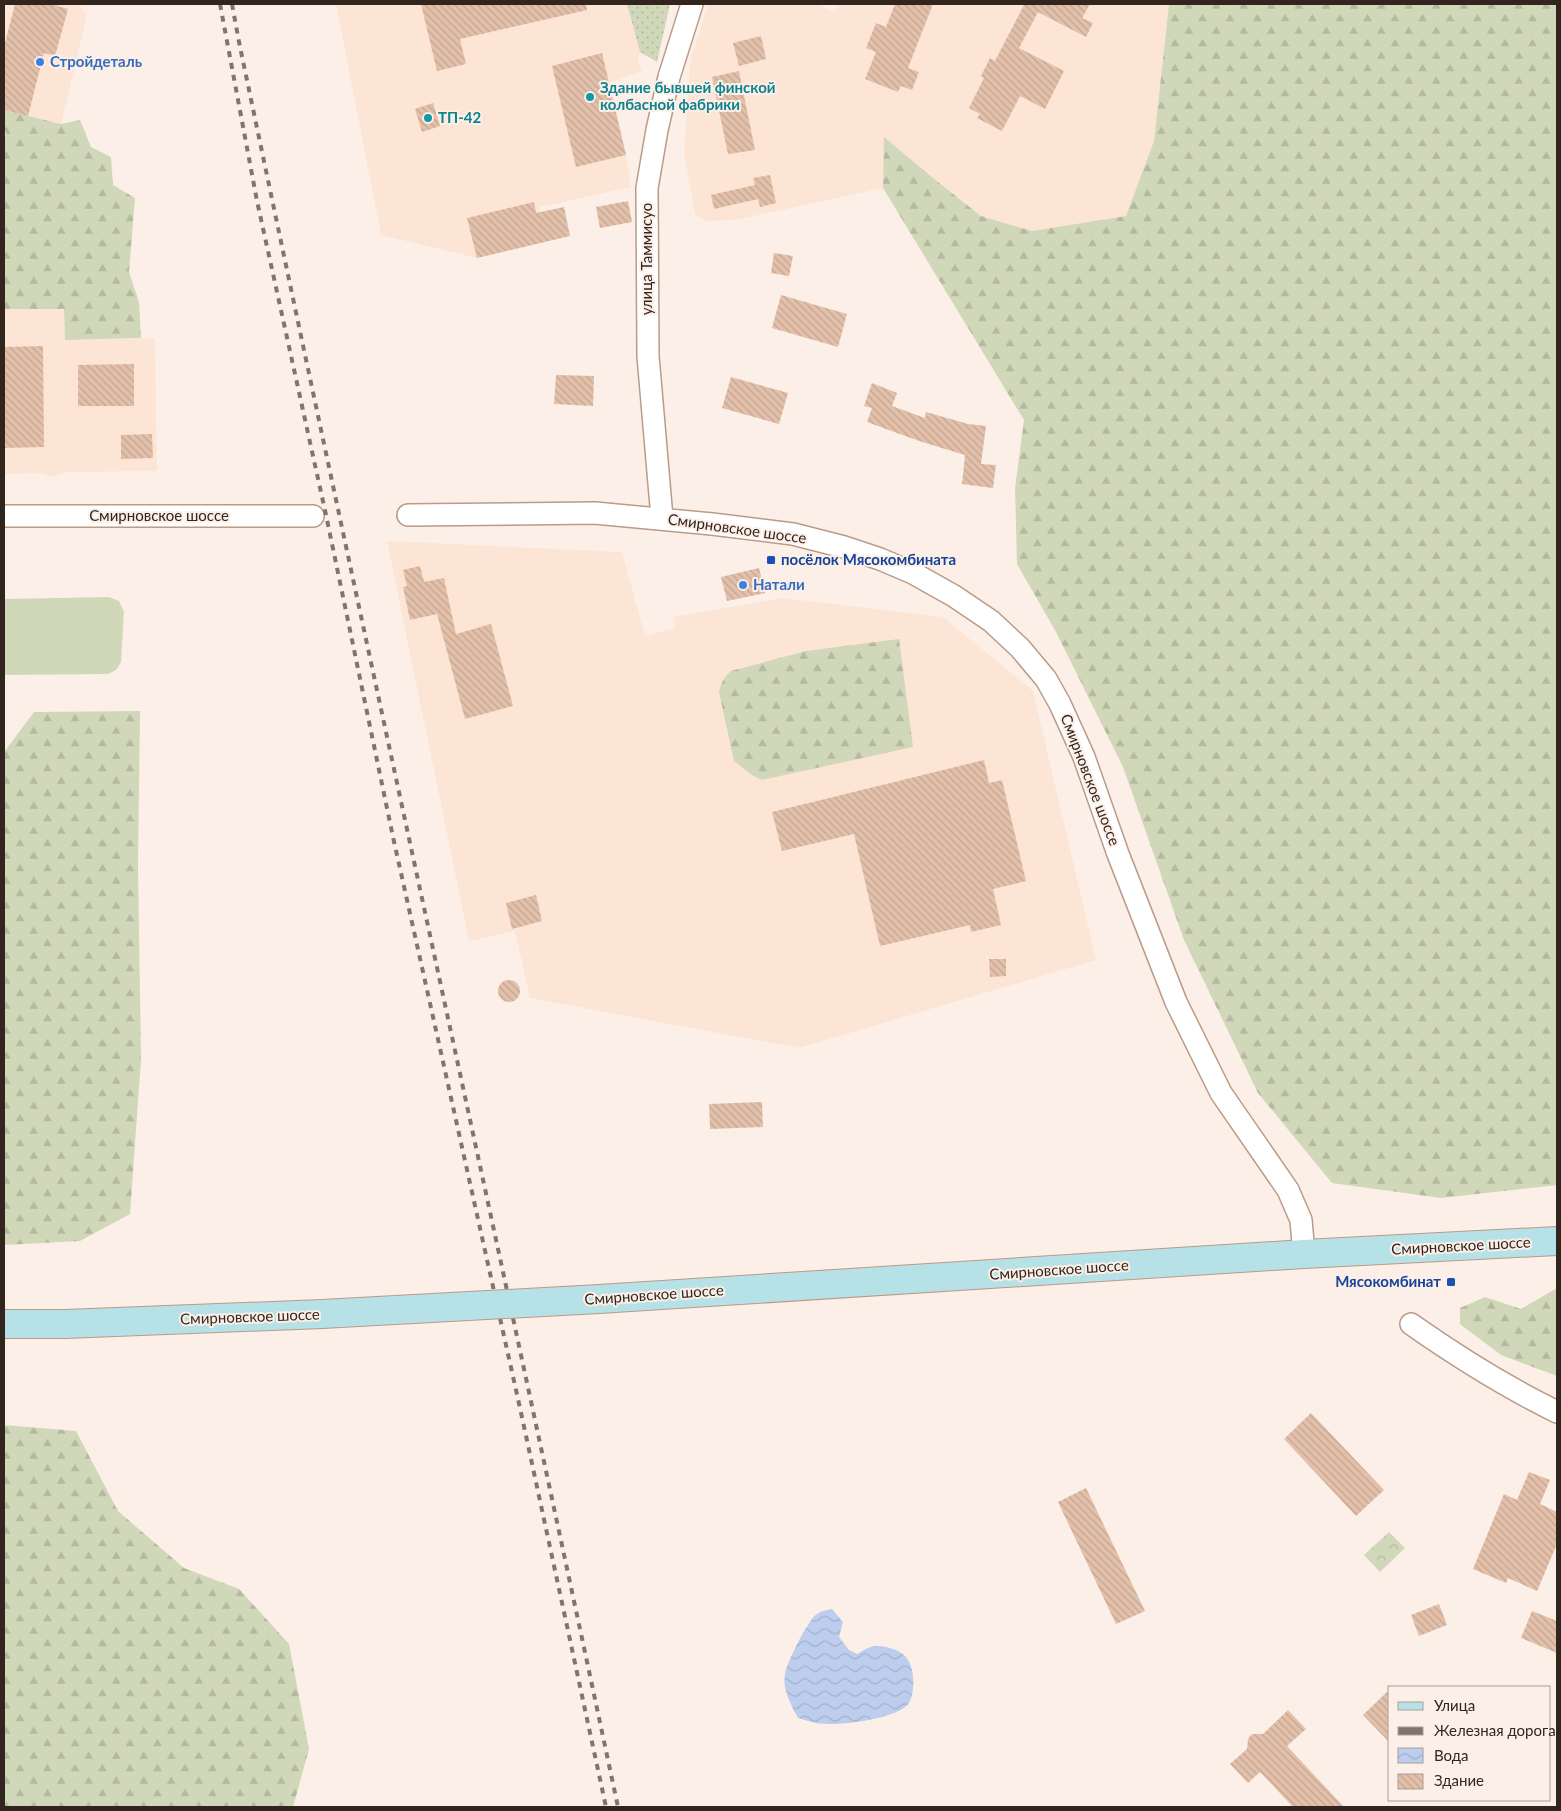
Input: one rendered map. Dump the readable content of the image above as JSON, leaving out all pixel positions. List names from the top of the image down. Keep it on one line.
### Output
{"streets":{"main road":["Смирновское шоссе"],"street":["улица Таммисуо"]},"crossings":[["улица Таммисуо","Смирновское шоссе"]],"places":{"other":["Стройдеталь","Здание бывшей финской колбасной фабрики","ТП-42","Натали"],"transit":["посёлок Мясокомбината","Мясокомбинат"]},"legend":["Улица","Железная дорога","Вода","Здание"]}
